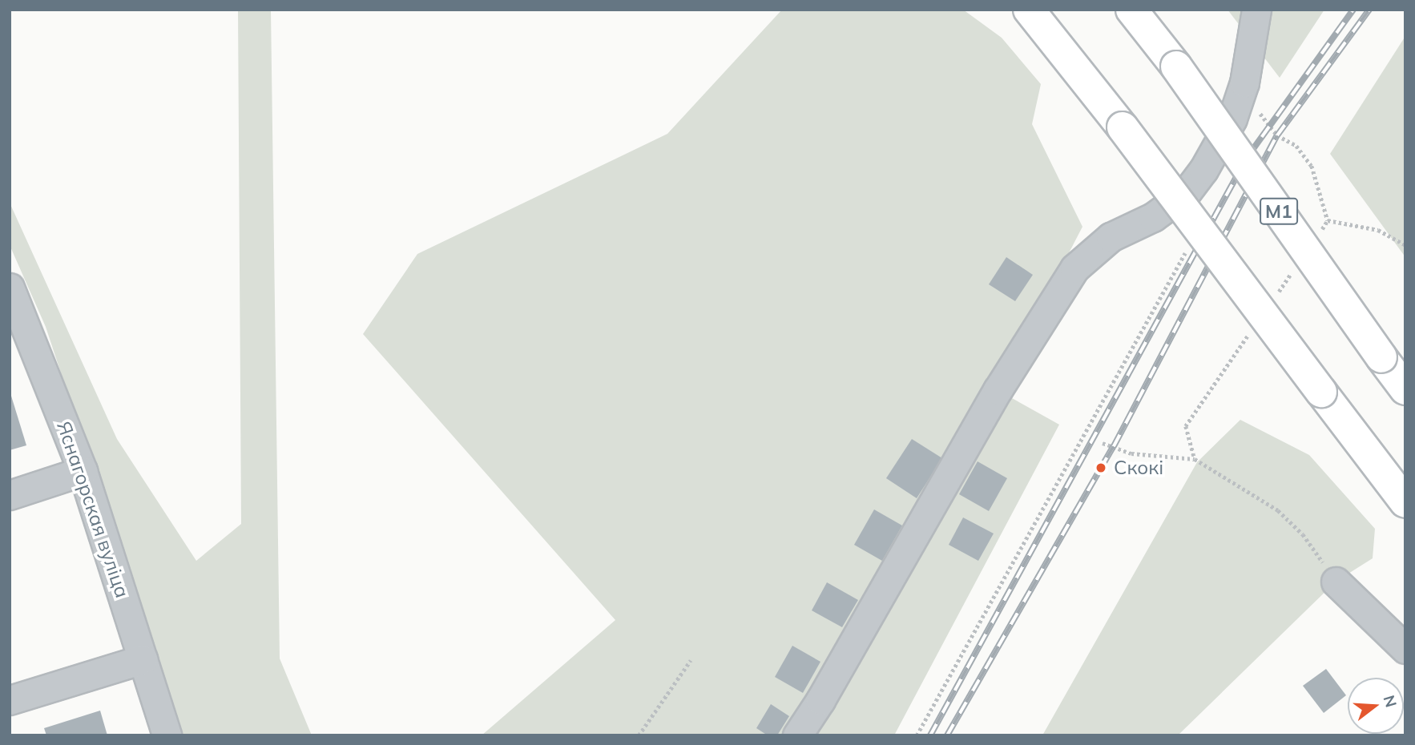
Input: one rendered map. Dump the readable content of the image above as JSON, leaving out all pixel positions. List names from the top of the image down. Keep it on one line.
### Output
{"streets":{"highway":["М1"],"street":["Яснагорская вуліца"]},"places":["Скокі"],"north":"right"}
